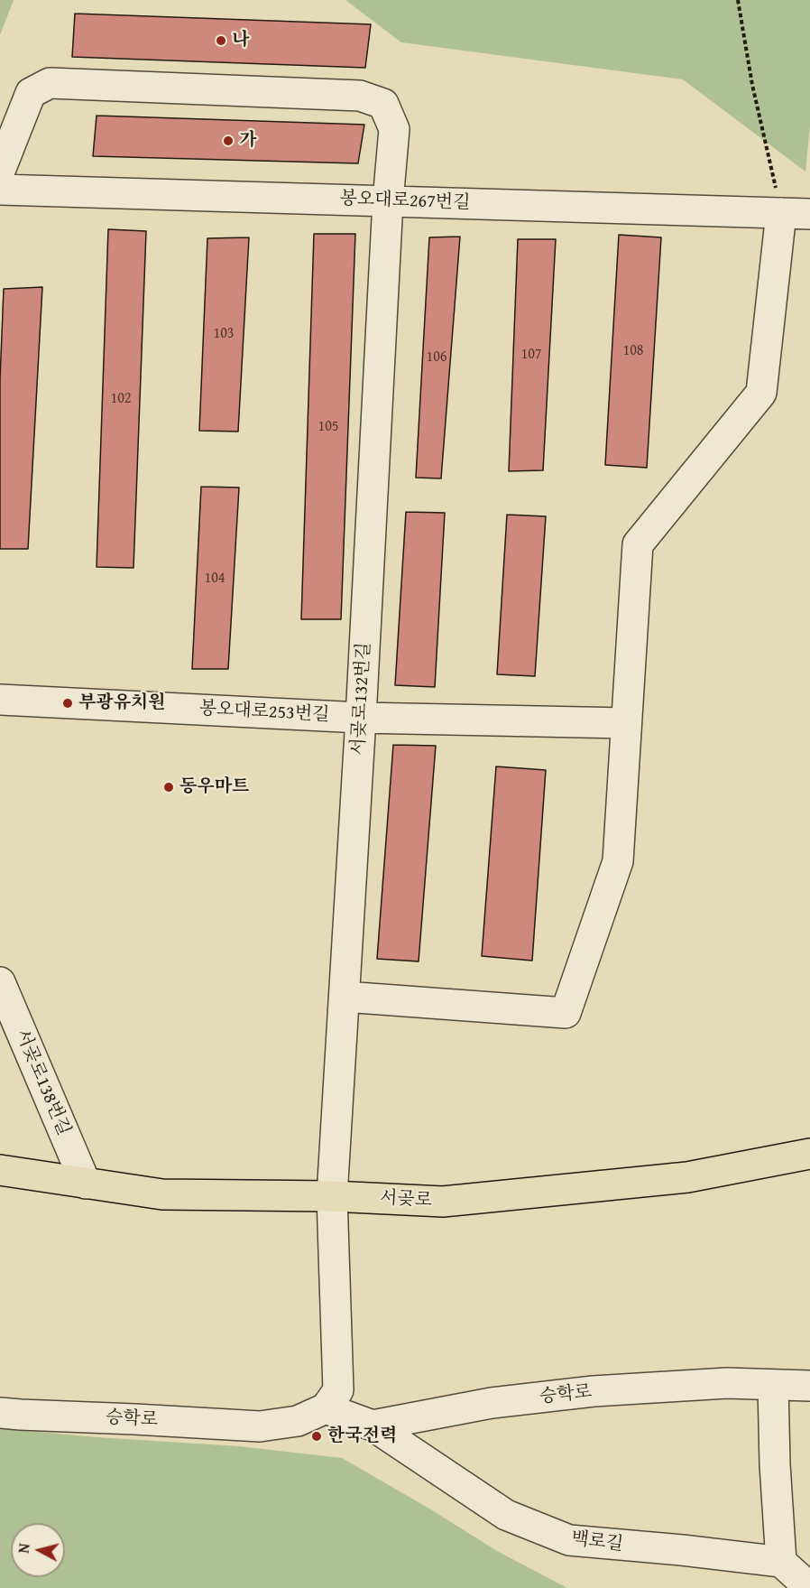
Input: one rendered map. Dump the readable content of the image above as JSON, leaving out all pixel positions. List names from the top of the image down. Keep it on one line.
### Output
{"streets":{"main road":["서곶로"],"street":["봉오대로267번길","서곶로132번길","봉오대로253번길","서곶로138번길","승학로","백로길"]},"crossings":[["봉오대로267번길","서곶로132번길"],["서곶로132번길","봉오대로253번길"],["서곶로132번길","서곶로"],["서곶로138번길","서곶로"],["승학로","백로길"]],"places":["나","가","부광유치원","동우마트","한국전력"],"house_numbers":["103","108","107","106","102","105","104"],"north":"left"}
